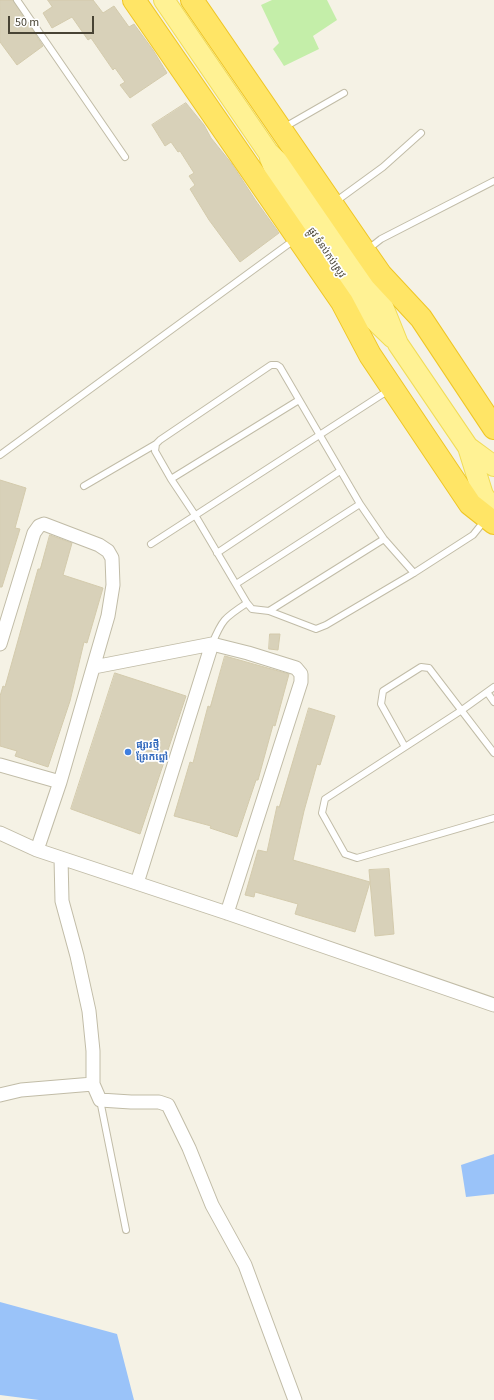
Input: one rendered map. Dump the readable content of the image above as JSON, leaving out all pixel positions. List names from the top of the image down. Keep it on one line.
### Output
{"streets":{"main road":["ផ្លូវ ទំនប់កប់ស្រូវ"]},"places":["ផ្សារថ្មី ព្រែកព្នៅ"],"scale_bar":"50 m"}
